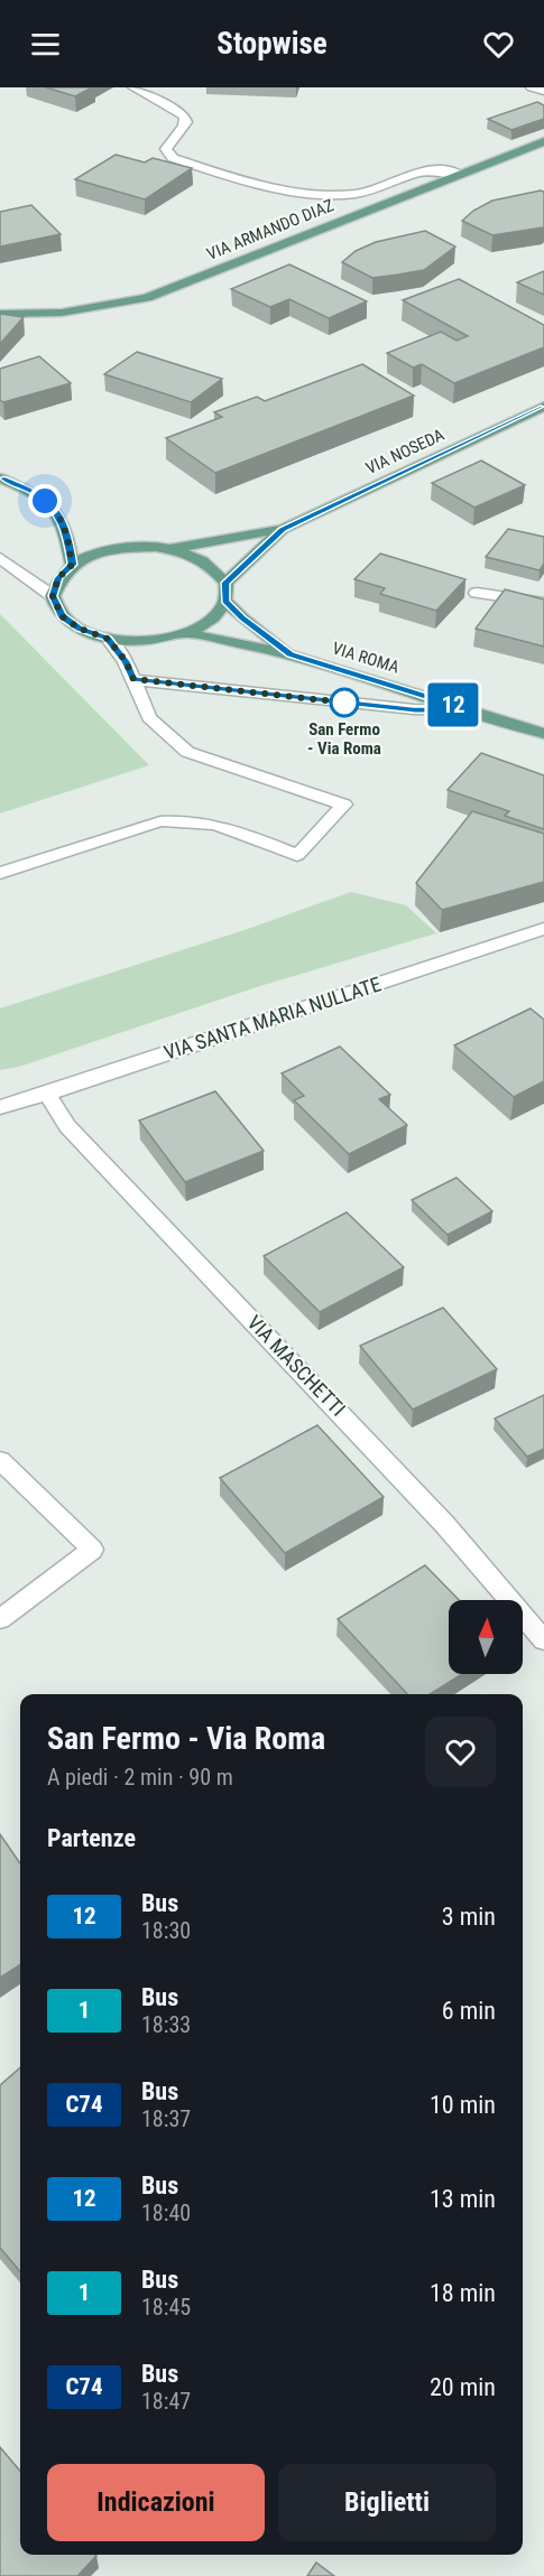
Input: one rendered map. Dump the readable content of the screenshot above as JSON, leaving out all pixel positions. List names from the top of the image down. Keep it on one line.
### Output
{"streets":{"main road":["VIA ARMANDO DIAZ","VIA NOSEDA","VIA ROMA"],"street":["VIA SANTA MARIA NULLATE","VIA MASCHETTI"]},"crossings":[["VIA SANTA MARIA NULLATE","VIA MASCHETTI"]],"places":["San Fermo - Via Roma"],"lines":["bus line 12"],"north":"top","page":{"header":"Stopwise","on_map":"12","heading":[["San Fermo - Via Roma","A piedi · 2 min · 90 m"],"Partenze"],"list":[{"mark":"12","name":"Bus","note":"18:30","value":"3 min"},{"mark":"1","name":"Bus","note":"18:33","value":"6 min"},{"mark":"C74","name":"Bus","note":"18:37","value":"10 min"},{"mark":"12","name":"Bus","note":"18:40","value":"13 min"},{"mark":"1","name":"Bus","note":"18:45","value":"18 min"},{"mark":"C74","name":"Bus","note":"18:47","value":"20 min"}],"buttons":["Indicazioni","Biglietti"]}}
